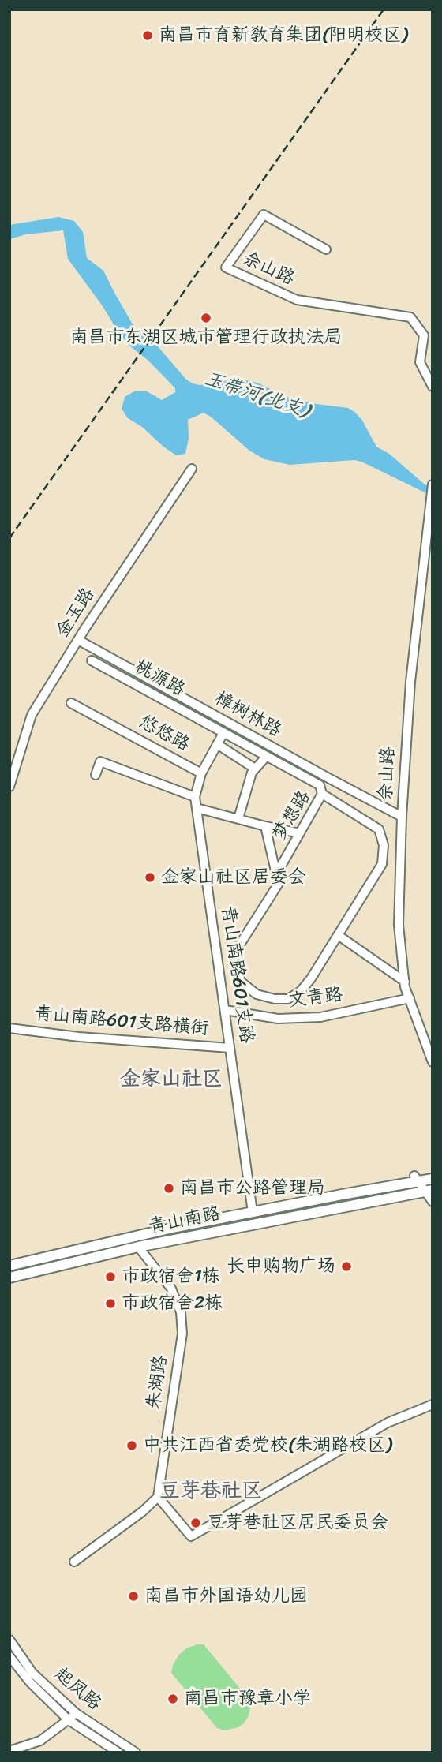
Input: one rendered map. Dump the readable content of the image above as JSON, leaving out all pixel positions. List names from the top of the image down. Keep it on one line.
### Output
{"streets":{"main road":["青山南路"],"street":["佘山路","金玉路","桃源路","樟树林路","悠悠路","梦想路","青山南路601支路","文青路","青山南路601支路横街","朱湖路","起凤路"]},"crossings":[["佘山路","樟树林路"],["佘山路","文青路"],["金玉路","樟树林路"],["桃源路","悠悠路"],["桃源路","梦想路"],["青山南路601支路","文青路"],["青山南路601支路","青山南路601支路横街"],["青山南路601支路","青山南路"],["青山南路","朱湖路"]],"districts":["金家山社区","豆芽巷社区"],"water":["玉带河(北支)"],"places":["南昌市育新教育集团(阳明校区)","南昌市东湖区城市管理行政执法局","金家山社区居委会","南昌市公路管理局","长申购物广场","市政宿舍1栋","市政宿舍2栋","中共江西省委党校(朱湖路校区)","豆芽巷社区居民委员会","南昌市外国语幼儿园","南昌市豫章小学"]}
